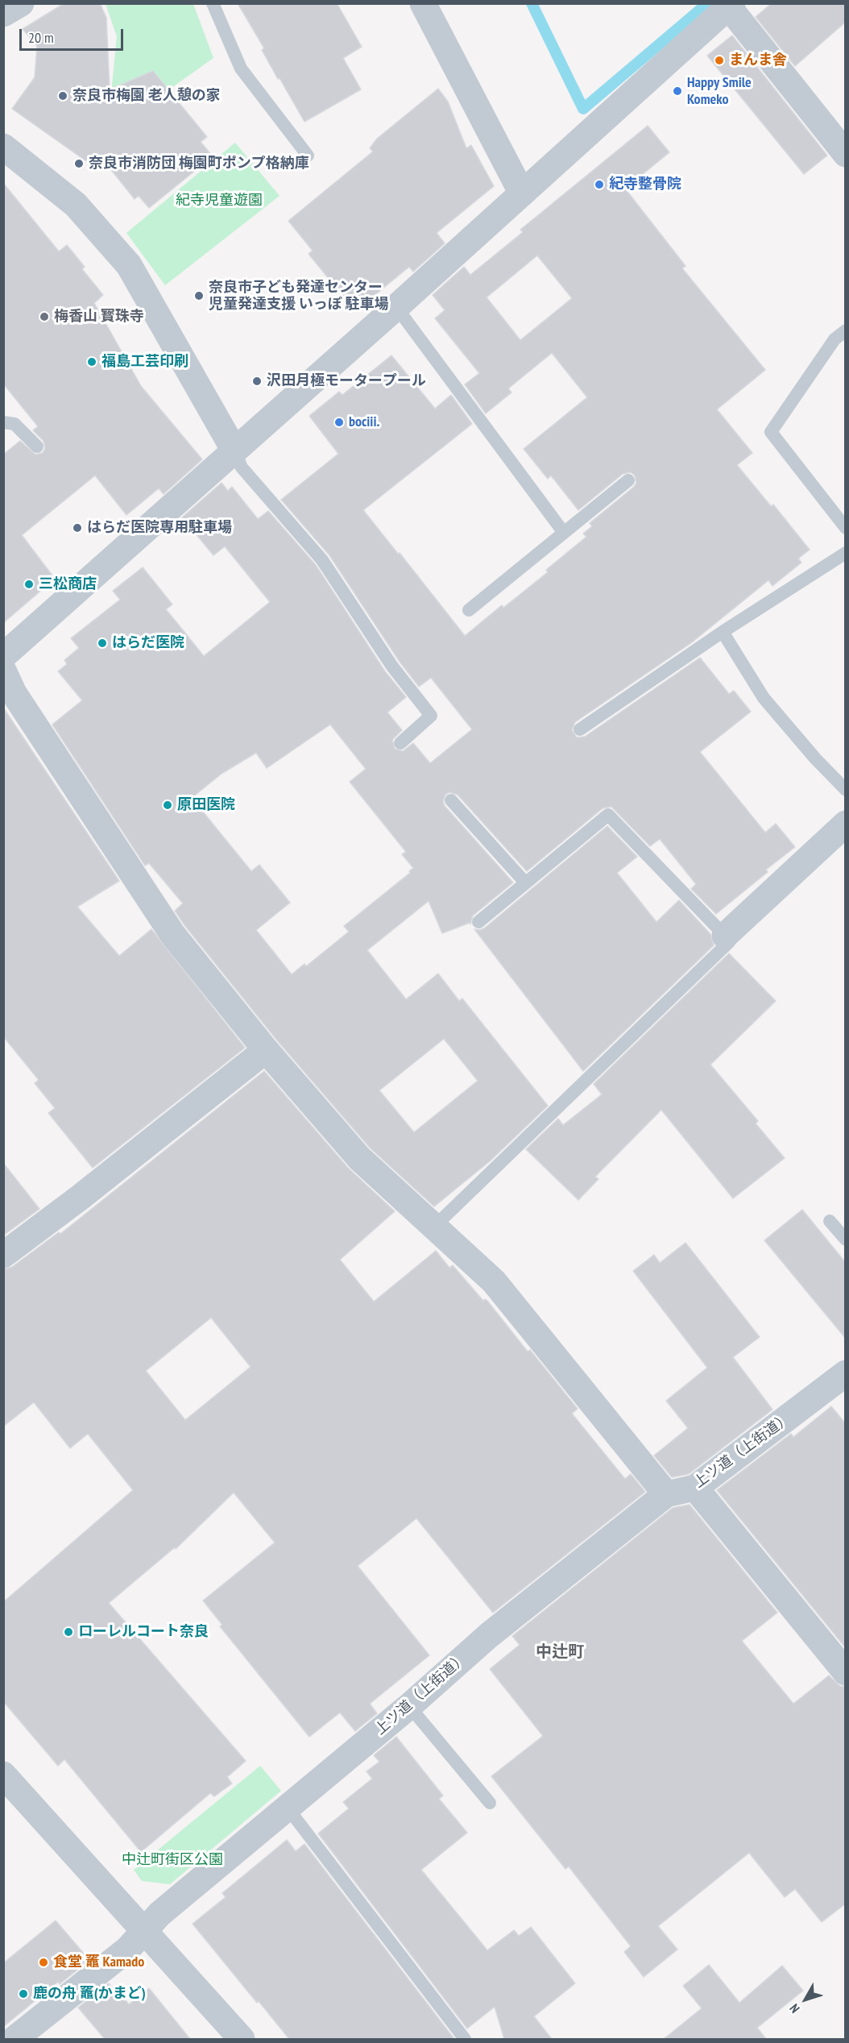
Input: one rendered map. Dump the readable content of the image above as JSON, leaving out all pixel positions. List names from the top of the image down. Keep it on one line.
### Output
{"streets":{"street":["上ツ道（上街道）"]},"districts":["中辻町"],"parks":["紀寺児童遊園","中辻町街区公園"],"places":["まんま舎","Happy Smile Komeko","奈良市梅園 老人憩の家","奈良市消防団 梅園町ポンプ格納庫","紀寺整骨院","奈良市子ども発達センター 児童発達支援 いっぽ 駐車場","梅香山 寳珠寺","福島工芸印刷","沢田月極モータープール","bociii.","はらだ医院専用駐車場","三松商店","はらだ医院","原田医院","ローレルコート奈良","食堂 竈 Kamado","鹿の舟 竈(かまど)"],"scale_bar":"20 m","north":"bottom left"}
